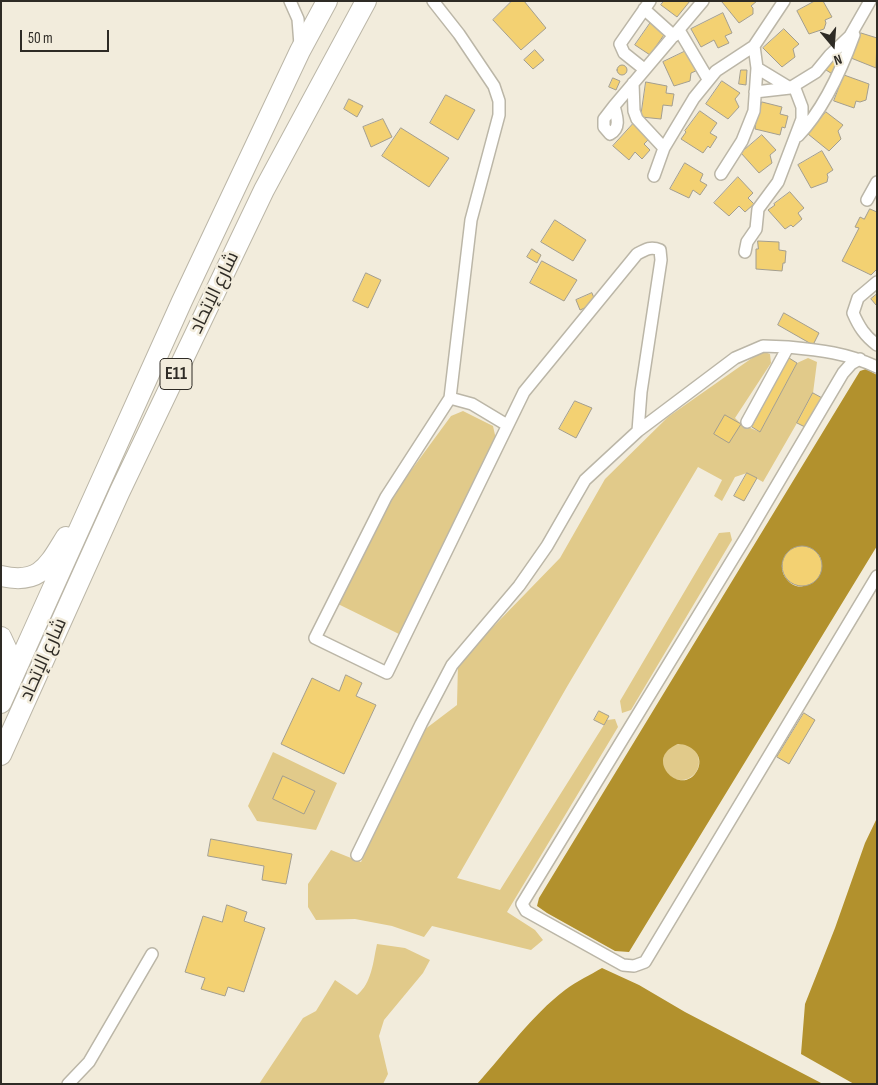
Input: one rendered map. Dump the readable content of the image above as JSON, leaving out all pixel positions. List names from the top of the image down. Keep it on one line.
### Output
{"streets":{"highway":["شارع الإتحاد","E11"]},"scale_bar":"50 m","north":"bottom"}
